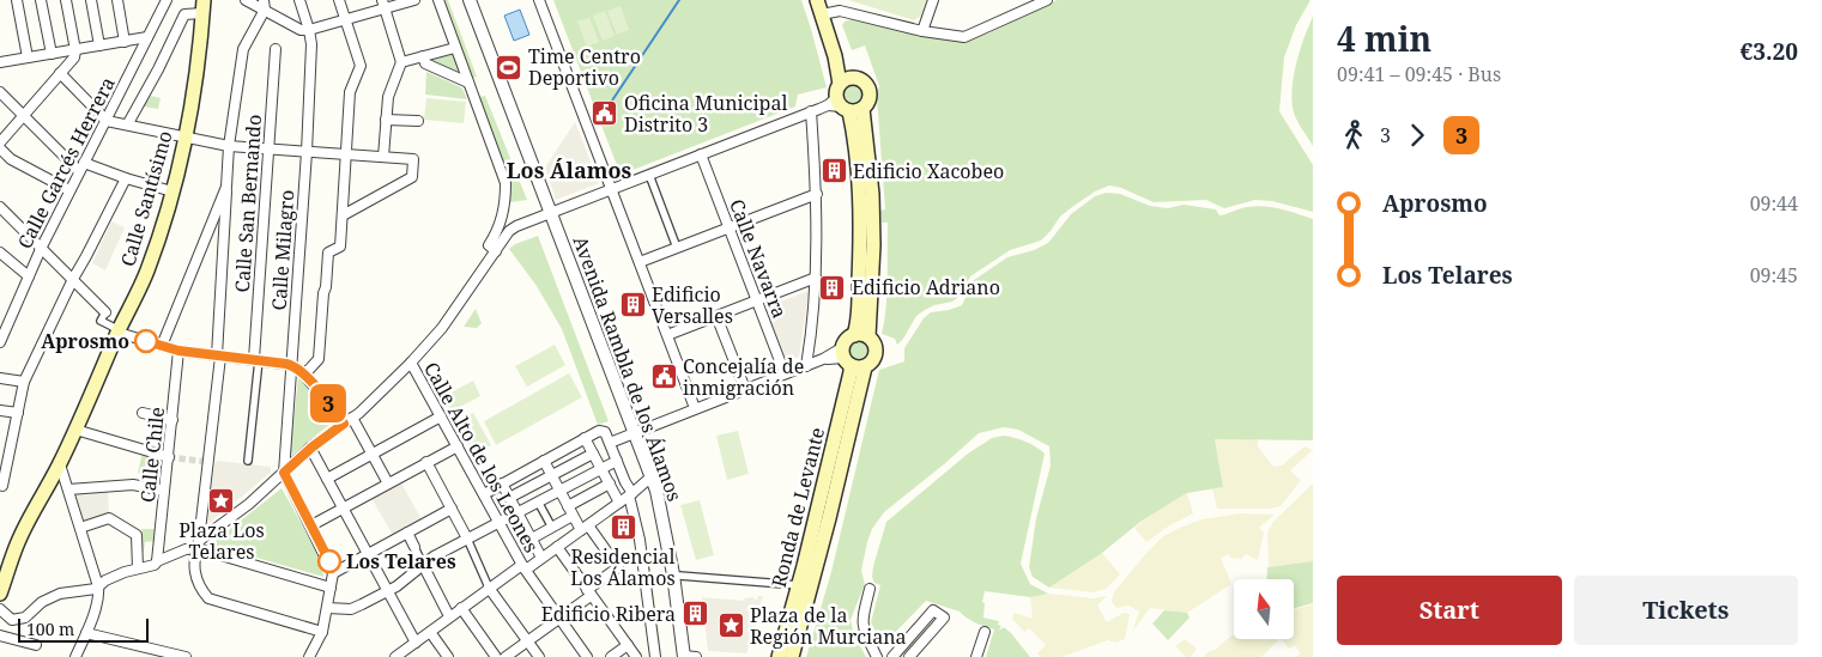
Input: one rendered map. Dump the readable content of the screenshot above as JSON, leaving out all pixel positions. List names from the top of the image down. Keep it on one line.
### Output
{"streets":{"main road":["Calle Santísimo","Ronda de Levante"],"street":["Calle Garcés Herrera","Calle San Bernando","Calle Milagro","Calle Navarra","Avenida Rambla de los Álamos","Calle Chile","Calle Alto de los Leones"]},"districts":["Los Álamos"],"places":{"sports":["Time Centro Deportivo"],"public building":["Oficina Municipal Distrito 3","Concejalía de inmigración"],"building":["Edificio Xacobeo","Edificio Adriano","Edificio Versalles","Residencial Los Álamos","Edificio Ribera"],"other":["Aprosmo","Los Telares"],"place":["Plaza Los Telares","Plaza de la Región Murciana"]},"lines":["bus line 3"],"scale_bar":"100 m","north":"top","page":{"on_map":"3","heading":["4 min","09:41 – 09:45 · Bus","€3.20"],"legs":["3","3"],"list":[{"name":"Aprosmo","value":"09:44"},{"name":"Los Telares","value":"09:45"}],"buttons":["Start","Tickets"],"scale":"100 m"}}
